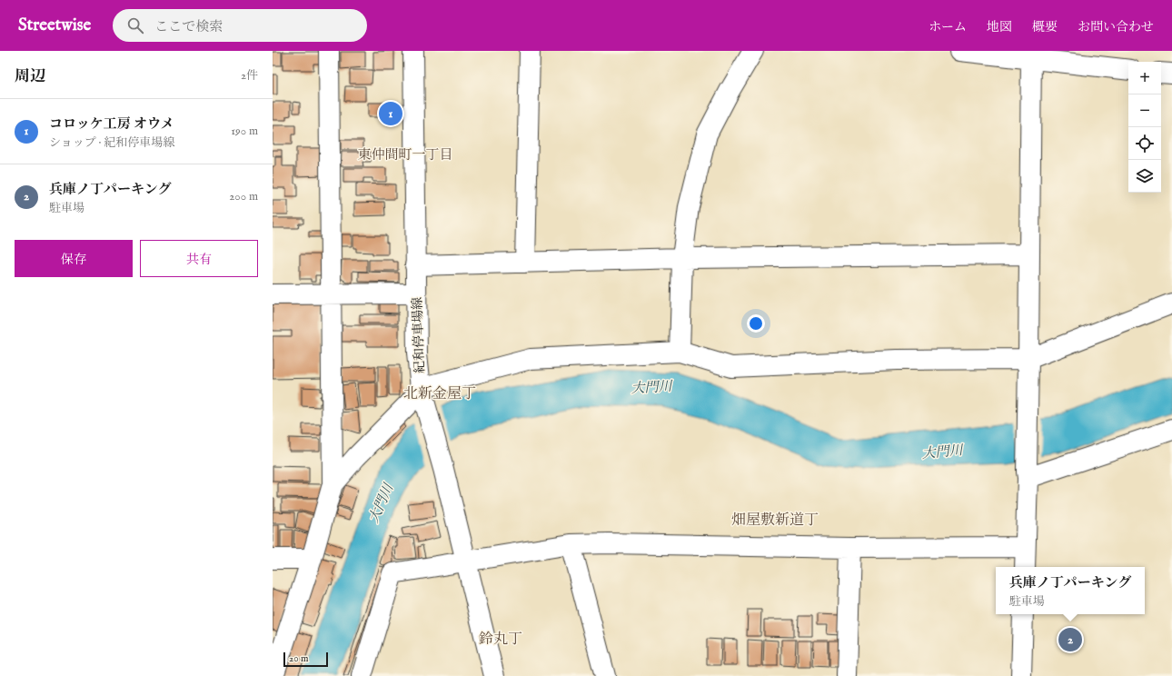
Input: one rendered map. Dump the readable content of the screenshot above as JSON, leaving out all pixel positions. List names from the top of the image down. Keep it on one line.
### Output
{"streets":{"street":["紀和停車場線"]},"districts":["東仲間町一丁目","北新金屋丁","畑屋敷新道丁","鈴丸丁"],"water":["大門川"],"scale_bar":"20 m","page":{"header":"Streetwise","search":"ここで検索","nav":["ホーム","地図","概要","お問い合わせ"],"heading":["周辺","2件"],"map_buttons":["+","−"],"list":[{"mark":"1","name":"コロッケ工房 オウメ","note":"ショップ · 紀和停車場線","value":"190 m"},{"mark":"2","name":"兵庫ノ丁パーキング","note":"駐車場","value":"200 m"}],"pins":["1","2"],"buttons":["保存","共有"],"popup":["兵庫ノ丁パーキング","駐車場"],"scale":"20 m"}}
